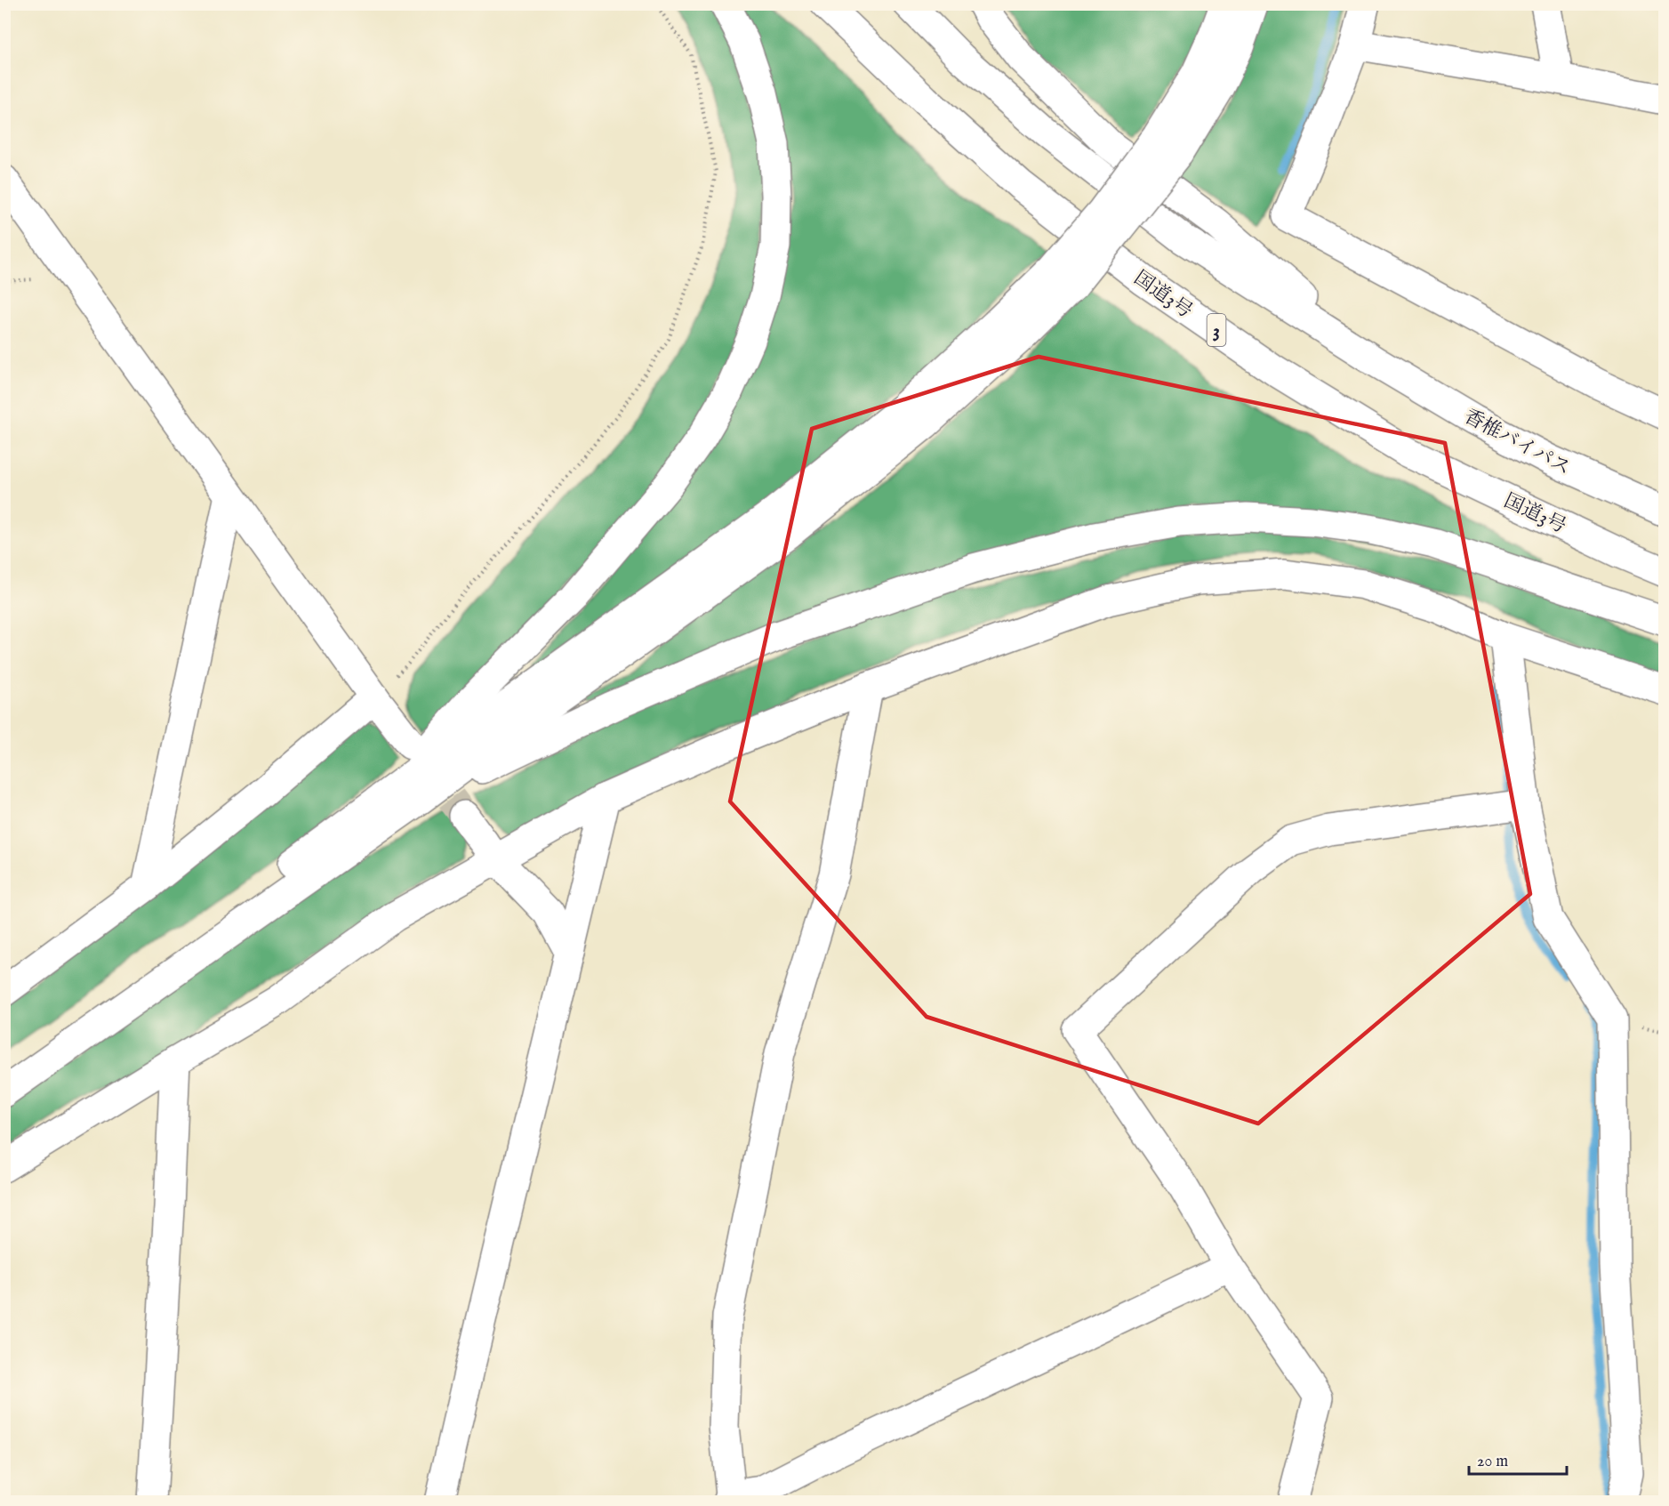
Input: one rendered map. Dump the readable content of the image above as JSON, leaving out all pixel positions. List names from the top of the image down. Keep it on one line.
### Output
{"streets":{"main road":["国道3号","3","香椎バイパス"]},"scale_bar":"20 m"}
